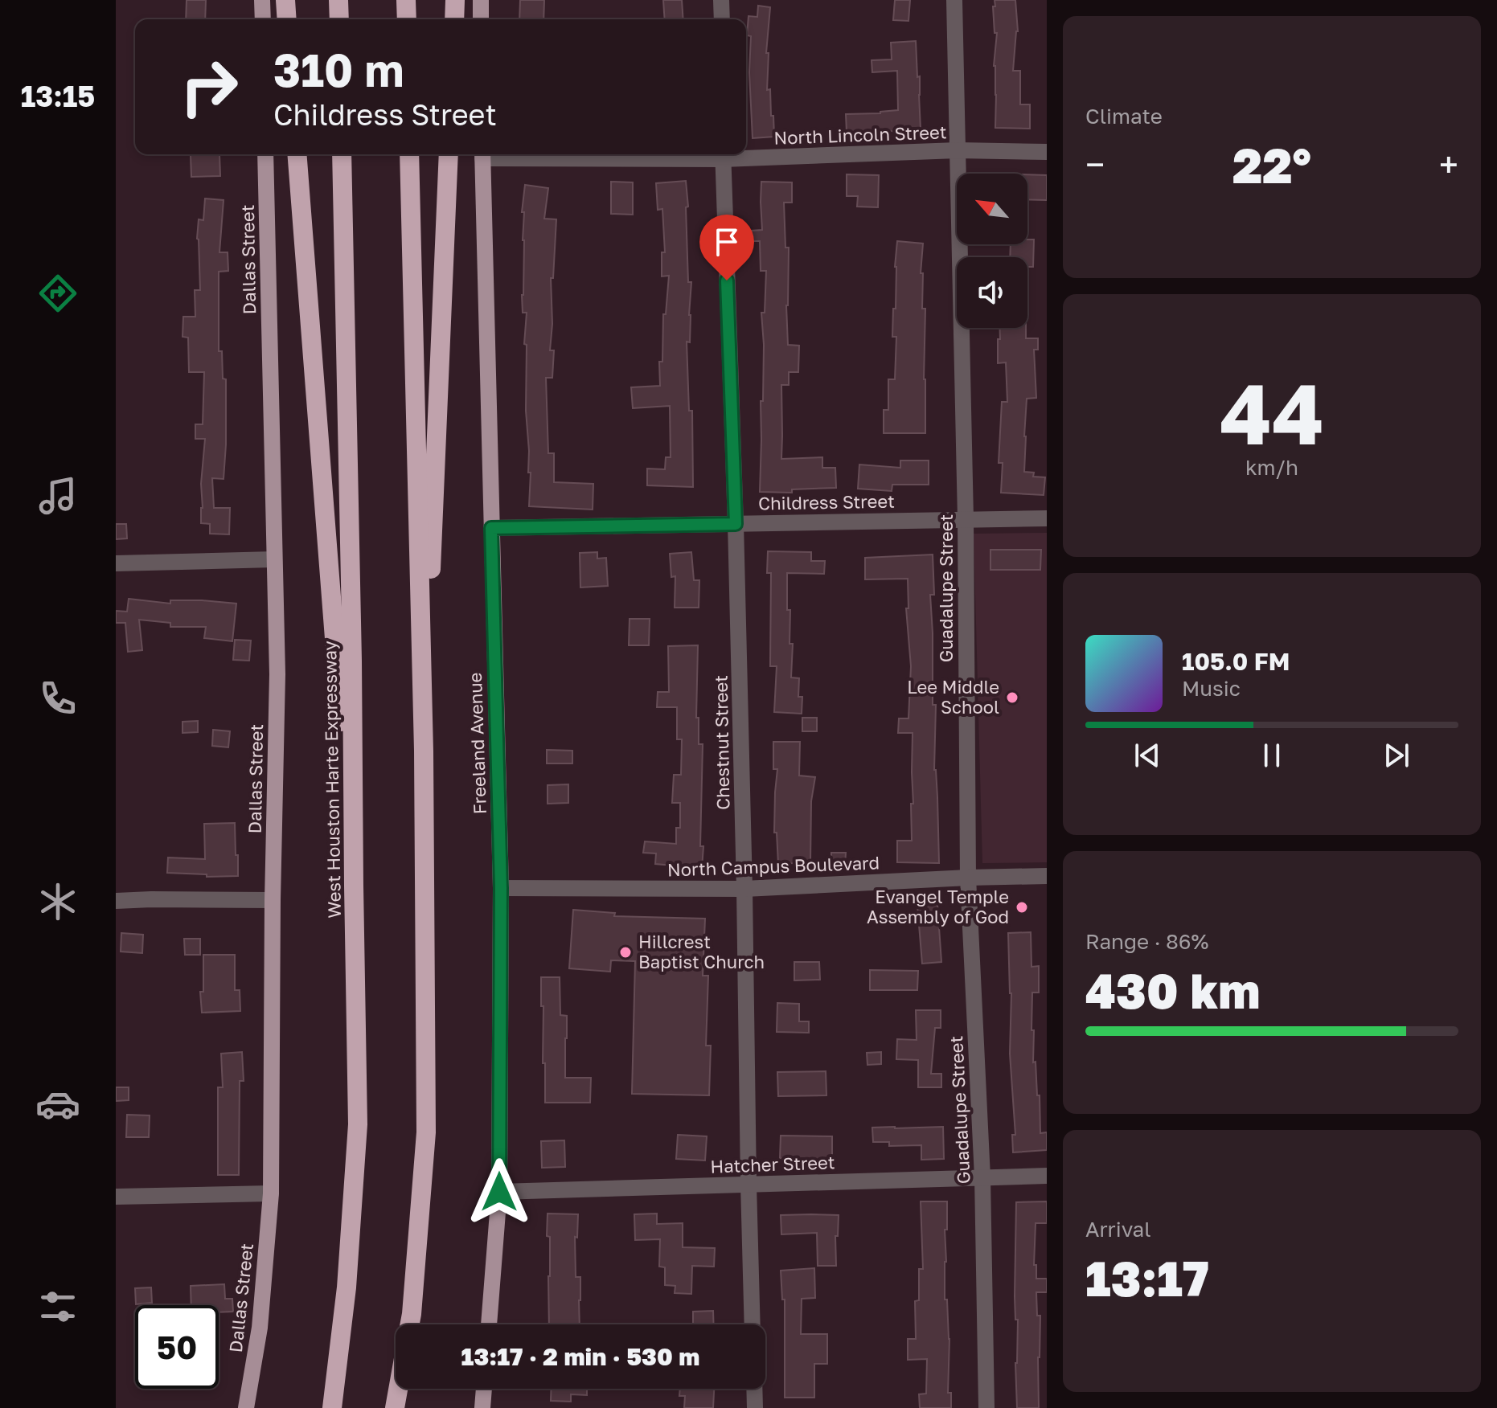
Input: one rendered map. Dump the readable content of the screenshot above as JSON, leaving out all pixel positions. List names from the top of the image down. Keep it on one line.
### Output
{"streets":{"highway":["West Houston Harte Expressway"],"main road":["Dallas Street","Freeland Avenue"],"street":["North Lincoln Street","Childress Street","Guadalupe Street","Chestnut Street","North Campus Boulevard","Hatcher Street"]},"crossings":[["North Lincoln Street","Guadalupe Street"],["Childress Street","Guadalupe Street"],["Childress Street","Chestnut Street"],["Childress Street","Freeland Avenue"],["Guadalupe Street","North Campus Boulevard"],["Guadalupe Street","Hatcher Street"],["Chestnut Street","North Campus Boulevard"],["Chestnut Street","Hatcher Street"],["Freeland Avenue","North Campus Boulevard"],["Freeland Avenue","Hatcher Street"]],"places":["Lee Middle School","Evangel Temple Assembly of God","Hillcrest Baptist Church"],"north":"top left","page":{"tabs":"13:15","tile":["Climate",["44","km/h"],["Range · 86%","430 km"],["Arrival","13:17"]],"turn":["310 m","Childress Street"],"heat":["−","22°","+"],"song":["105.0 FM","Music"],"limit":"50","trip":"13:17 · 2 min · 530 m"}}
